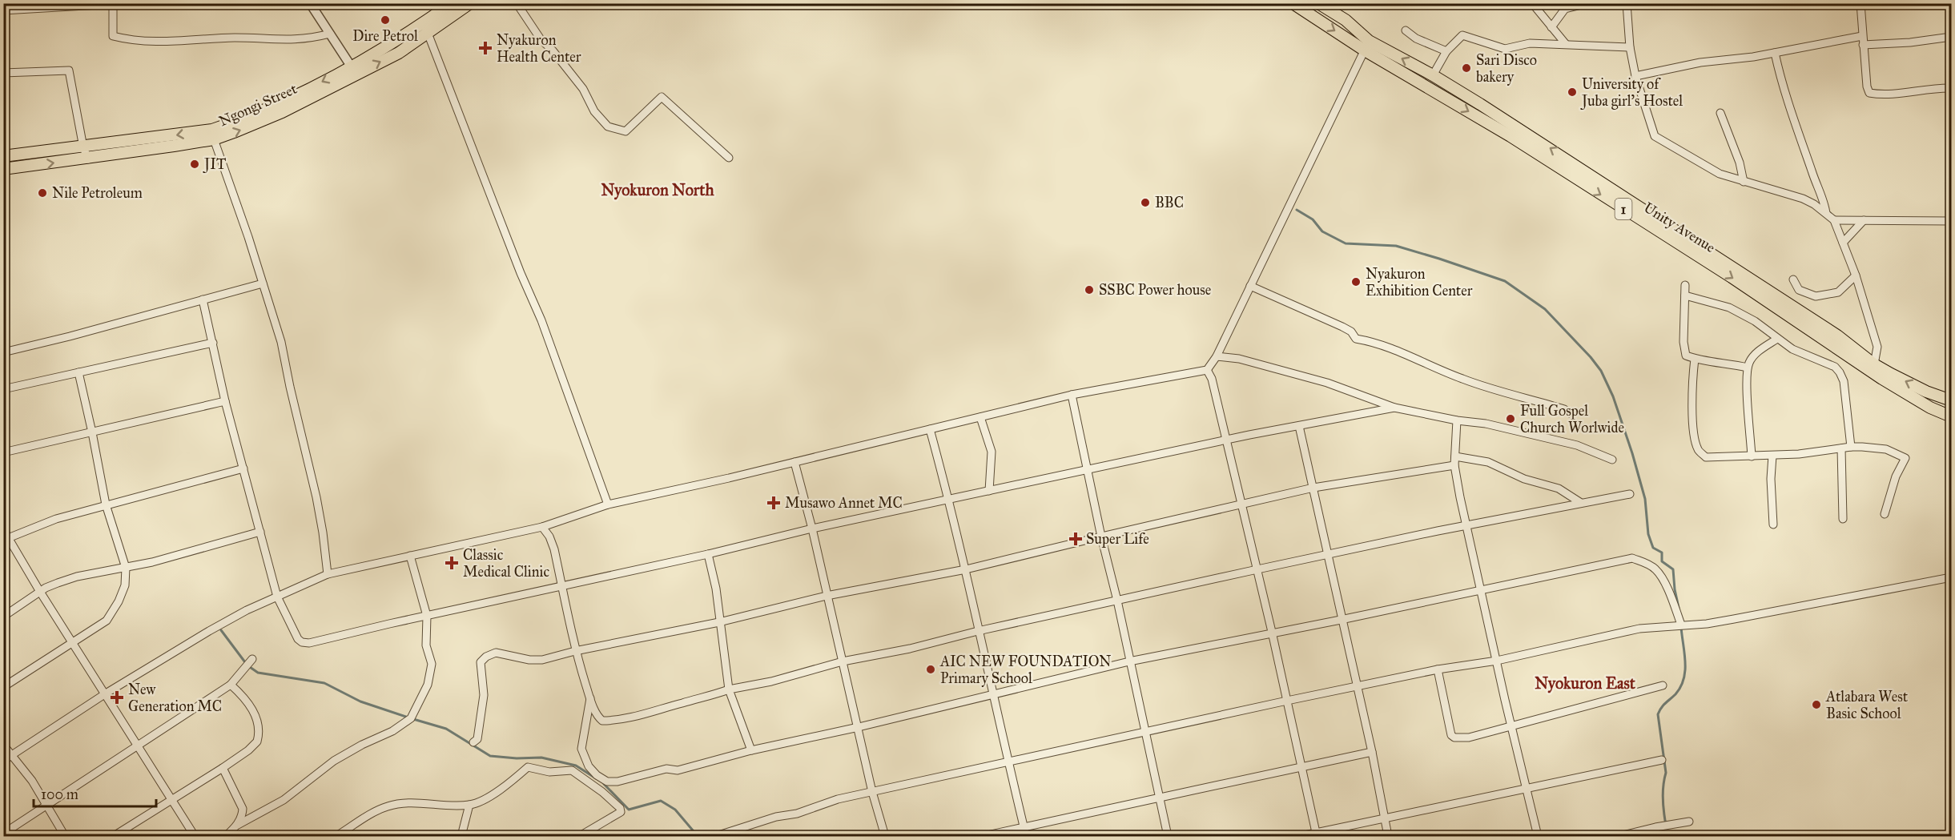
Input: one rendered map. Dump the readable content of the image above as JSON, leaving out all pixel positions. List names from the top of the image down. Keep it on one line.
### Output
{"streets":{"main road":["Ngongi Street","1","Unity Avenue"]},"districts":["Nyokuron North","Nyokuron East"],"places":{"other":["Dire Petrol","Sari Disco bakery","University of Juba girl's Hostel","JIT","Nile Petroleum","BBC","Nyakuron Exhibition Center","SSBC Power house","Full Gospel Church Worlwide","AIC NEW FOUNDATION Primary School","Atlabara West Basic School"],"health":["Nyakuron Health Center","Musawo Annet MC","Super Life","Classic Medical Clinic","New Generation MC"]},"scale_bar":"100 m"}
